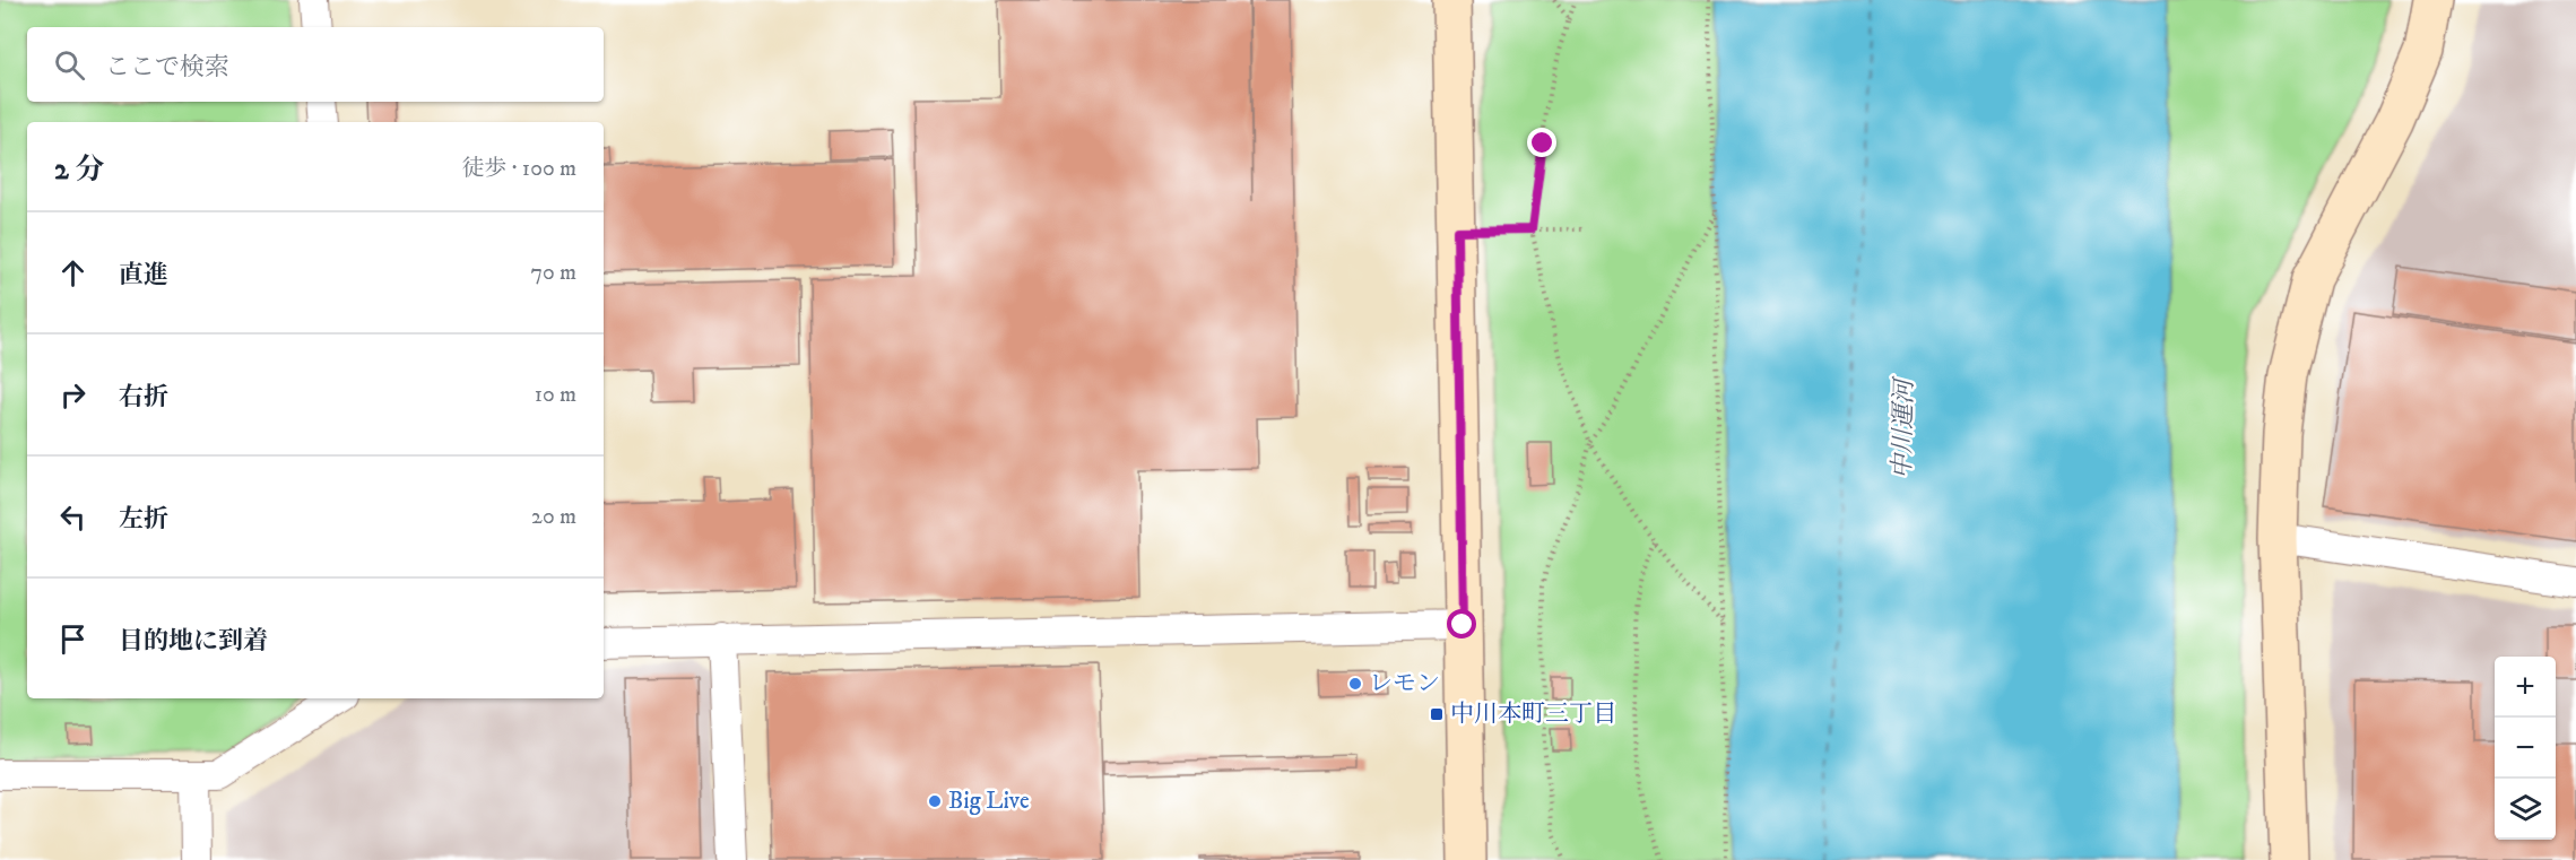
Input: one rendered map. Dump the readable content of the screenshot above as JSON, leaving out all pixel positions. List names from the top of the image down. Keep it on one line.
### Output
{"water":["中川運河"],"places":{"other":["レモン","Big Live"],"transit":["中川本町三丁目"]},"page":{"search":"ここで検索","heading":["2 分","徒歩 · 100 m"],"list":[["直進","70 m"],["右折","10 m"],["左折","20 m"],"目的地に到着"],"map_buttons":["+","−"]}}
